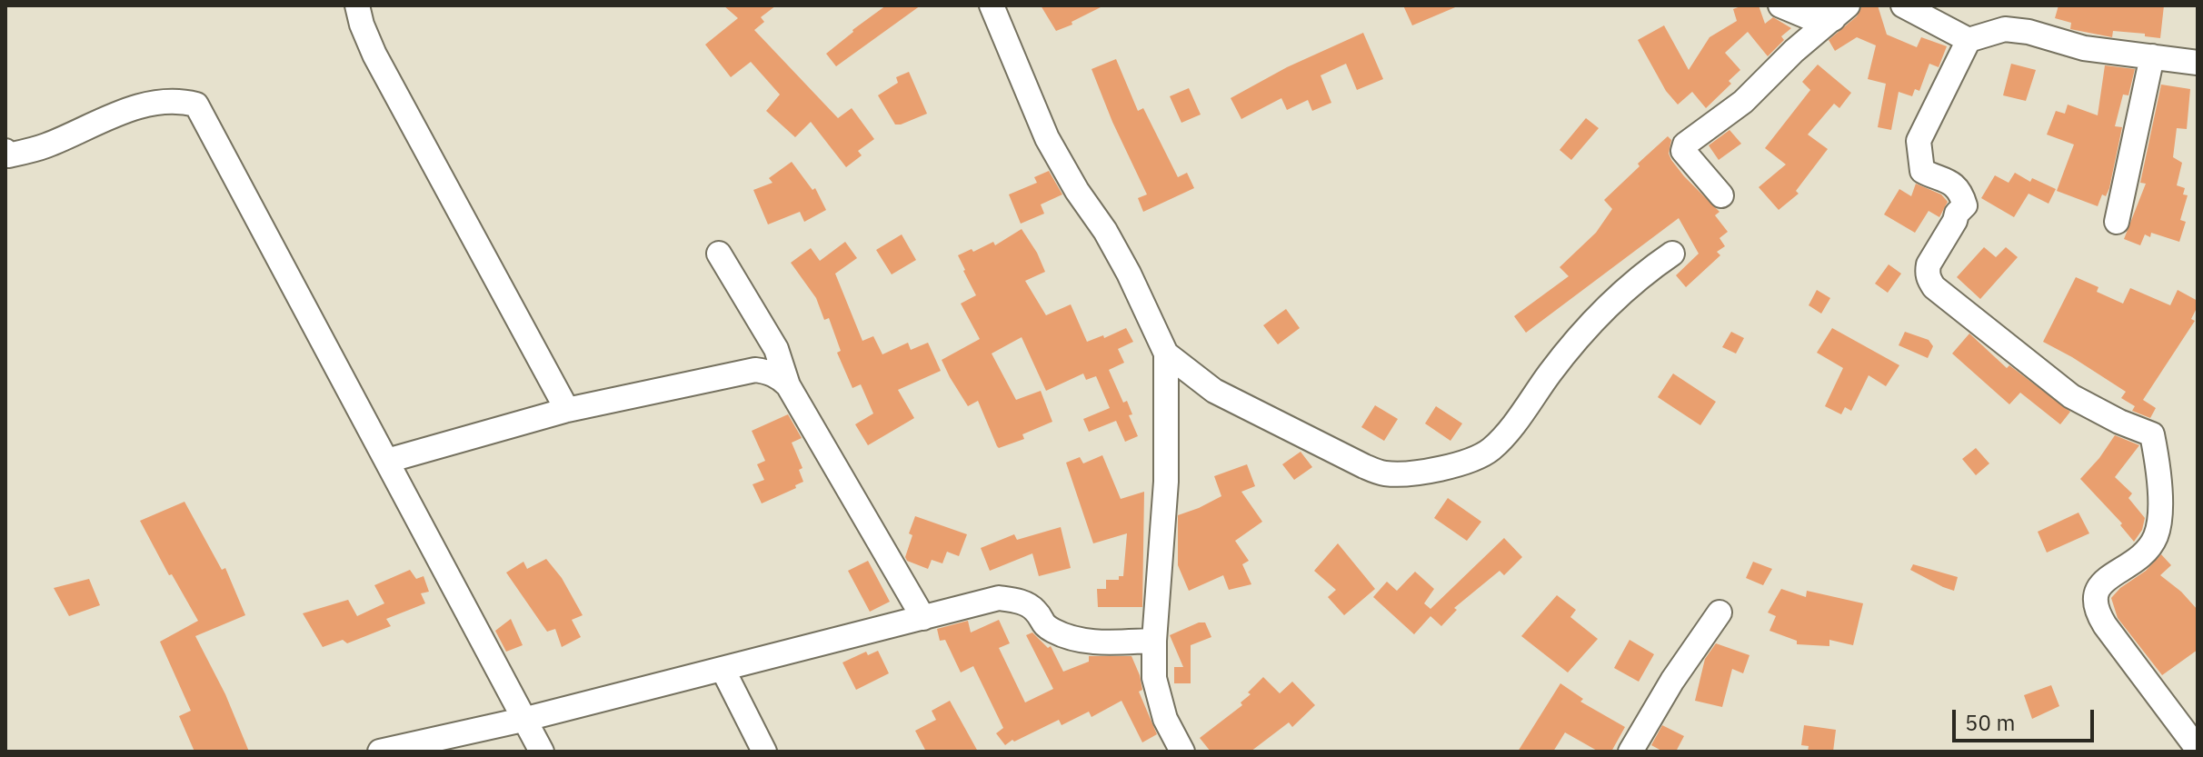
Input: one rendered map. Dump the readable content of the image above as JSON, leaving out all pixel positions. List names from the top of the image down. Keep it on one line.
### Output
{"scale_bar":"50 m"}
